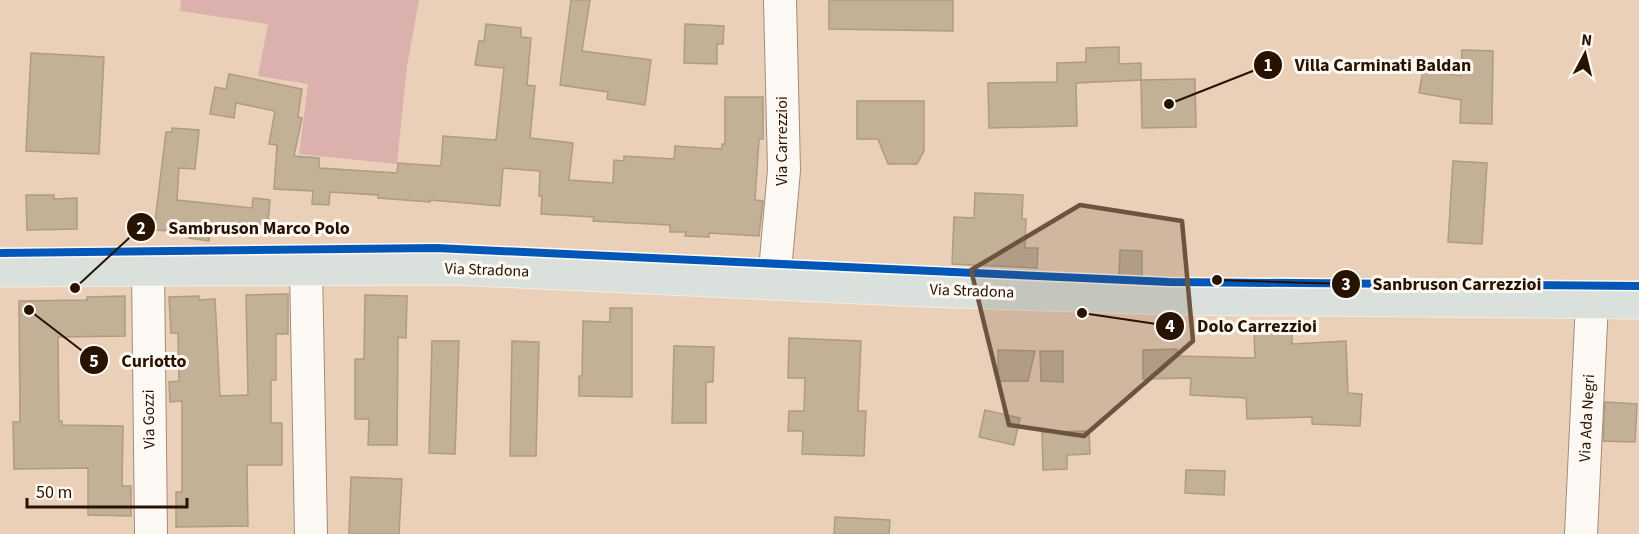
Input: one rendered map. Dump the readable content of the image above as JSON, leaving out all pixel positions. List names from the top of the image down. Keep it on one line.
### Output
{"streets":{"main road":["Via Stradona"],"street":["Via Carrezzioi","Via Ada Negri","Via Gozzi"]},"crossings":[["Via Carrezzioi","Via Stradona"],["Via Stradona","Via Ada Negri"],["Via Stradona","Via Gozzi"]],"places":["Villa Carminati Baldan","Sanbruson Carrezzioi","Sambruson Marco Polo","Curiotto","Dolo Carrezzioi"],"scale_bar":"50 m","north":"top"}
